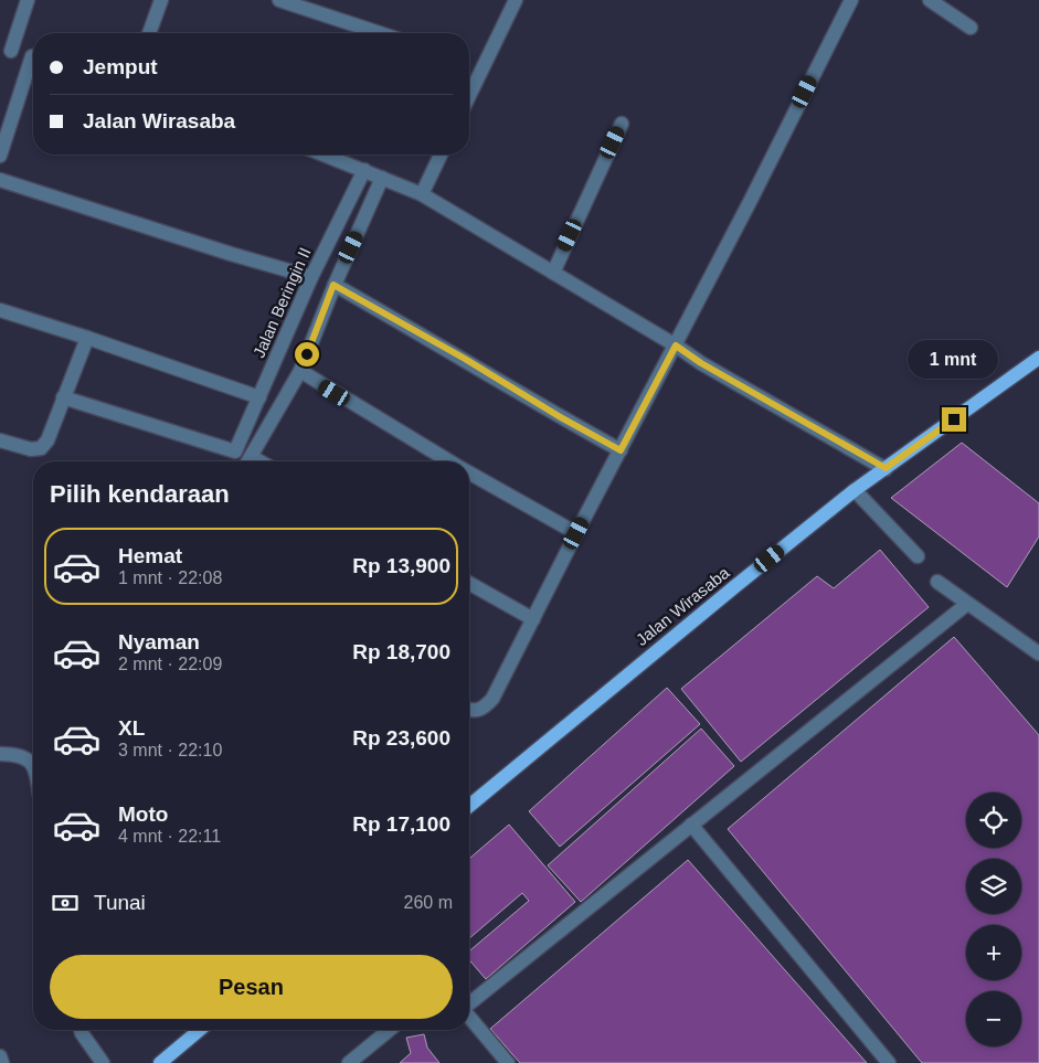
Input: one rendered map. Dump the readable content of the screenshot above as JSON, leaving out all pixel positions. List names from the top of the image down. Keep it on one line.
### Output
{"streets":{"main road":["Jalan Wirasaba"],"street":["Jalan Beringin II"]},"page":{"banner":["Jemput","Jalan Wirasaba"],"bubble":"1 mnt","heading":"Pilih kendaraan","list":[{"name":"Hemat","note":"1 mnt · 22:08","value":"Rp 13,900"},{"name":"Nyaman","note":"2 mnt · 22:09","value":"Rp 18,700"},{"name":"XL","note":"3 mnt · 22:10","value":"Rp 23,600"},{"name":"Moto","note":"4 mnt · 22:11","value":"Rp 17,100"}],"map_buttons":["+","−"],"pay":["Tunai","260 m"],"buttons":"Pesan"}}
